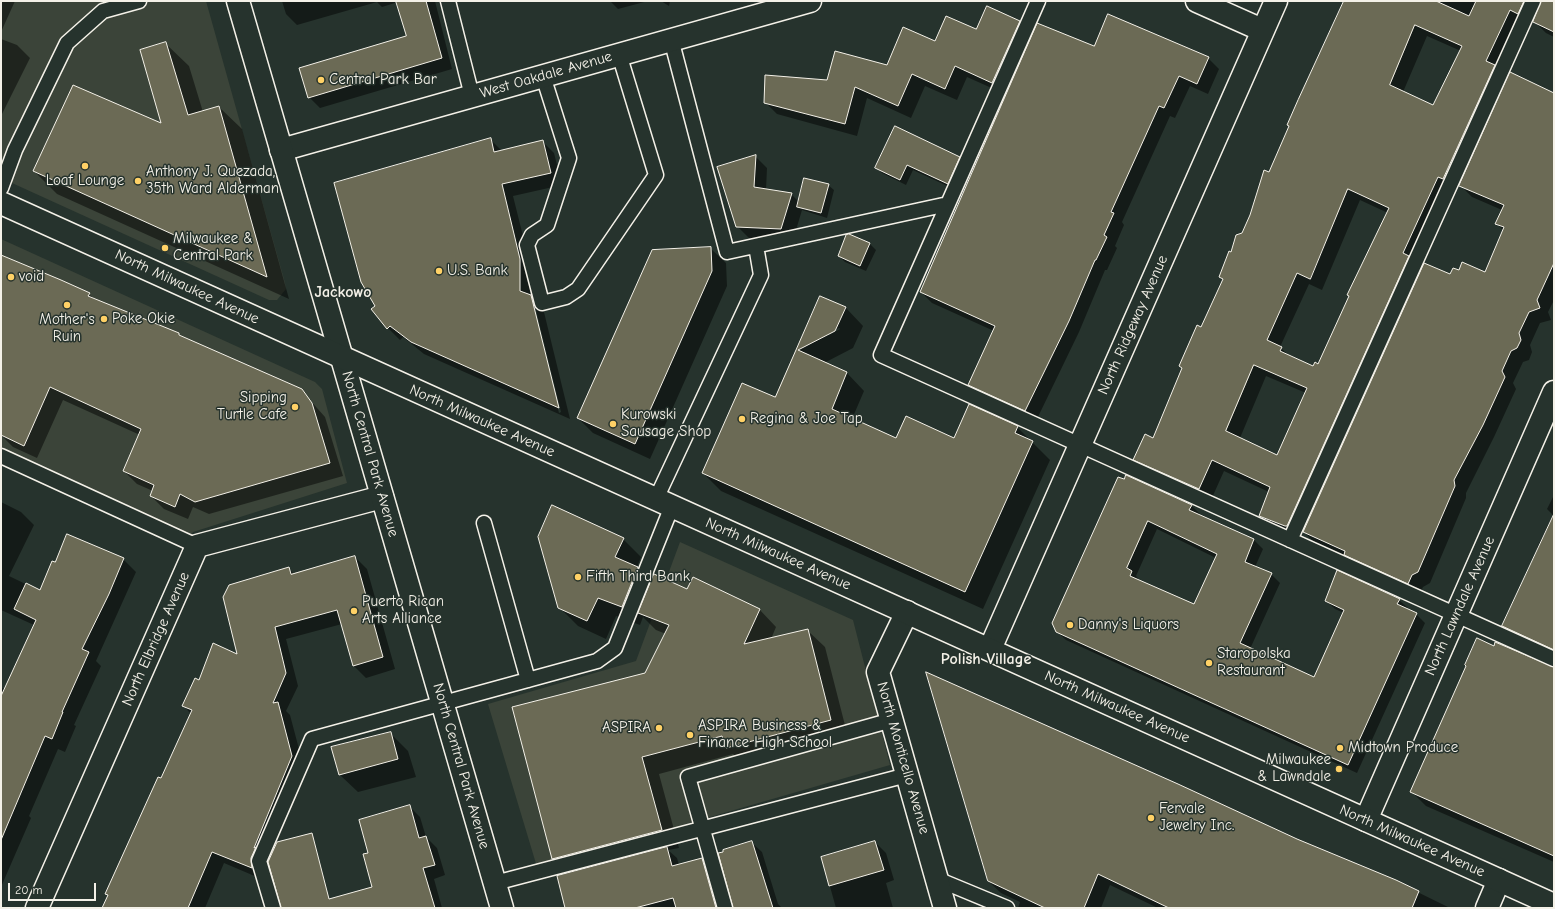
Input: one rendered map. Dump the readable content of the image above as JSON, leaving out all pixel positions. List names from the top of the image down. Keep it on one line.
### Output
{"streets":{"street":["West Oakdale Avenue","North Milwaukee Avenue","North Ridgeway Avenue","North Central Park Avenue","North Lawndale Avenue","North Elbridge Avenue","North Monticello Avenue"]},"crossings":[["West Oakdale Avenue","North Central Park Avenue"],["North Milwaukee Avenue","North Ridgeway Avenue"],["North Milwaukee Avenue","North Central Park Avenue"],["North Milwaukee Avenue","North Lawndale Avenue"],["North Milwaukee Avenue","North Monticello Avenue"]],"districts":["Jackowo","Polish Village"],"places":["Central Park Bar","Loaf Lounge","Anthony J. Quezada, 35th Ward Alderman","Milwaukee & Central Park","U.S. Bank","void","Mother's Ruin","Poke Okie","Sipping Turtle Cafe","Regina & Joe Tap","Kurowski Sausage Shop","Fifth Third Bank","Puerto Rican Arts Alliance","Danny's Liquors","Staropolska Restaurant","ASPIRA","ASPIRA Business & Finance High School","Midtown Produce","Milwaukee & Lawndale","Fervale Jewelry Inc."],"scale_bar":"20 m"}
